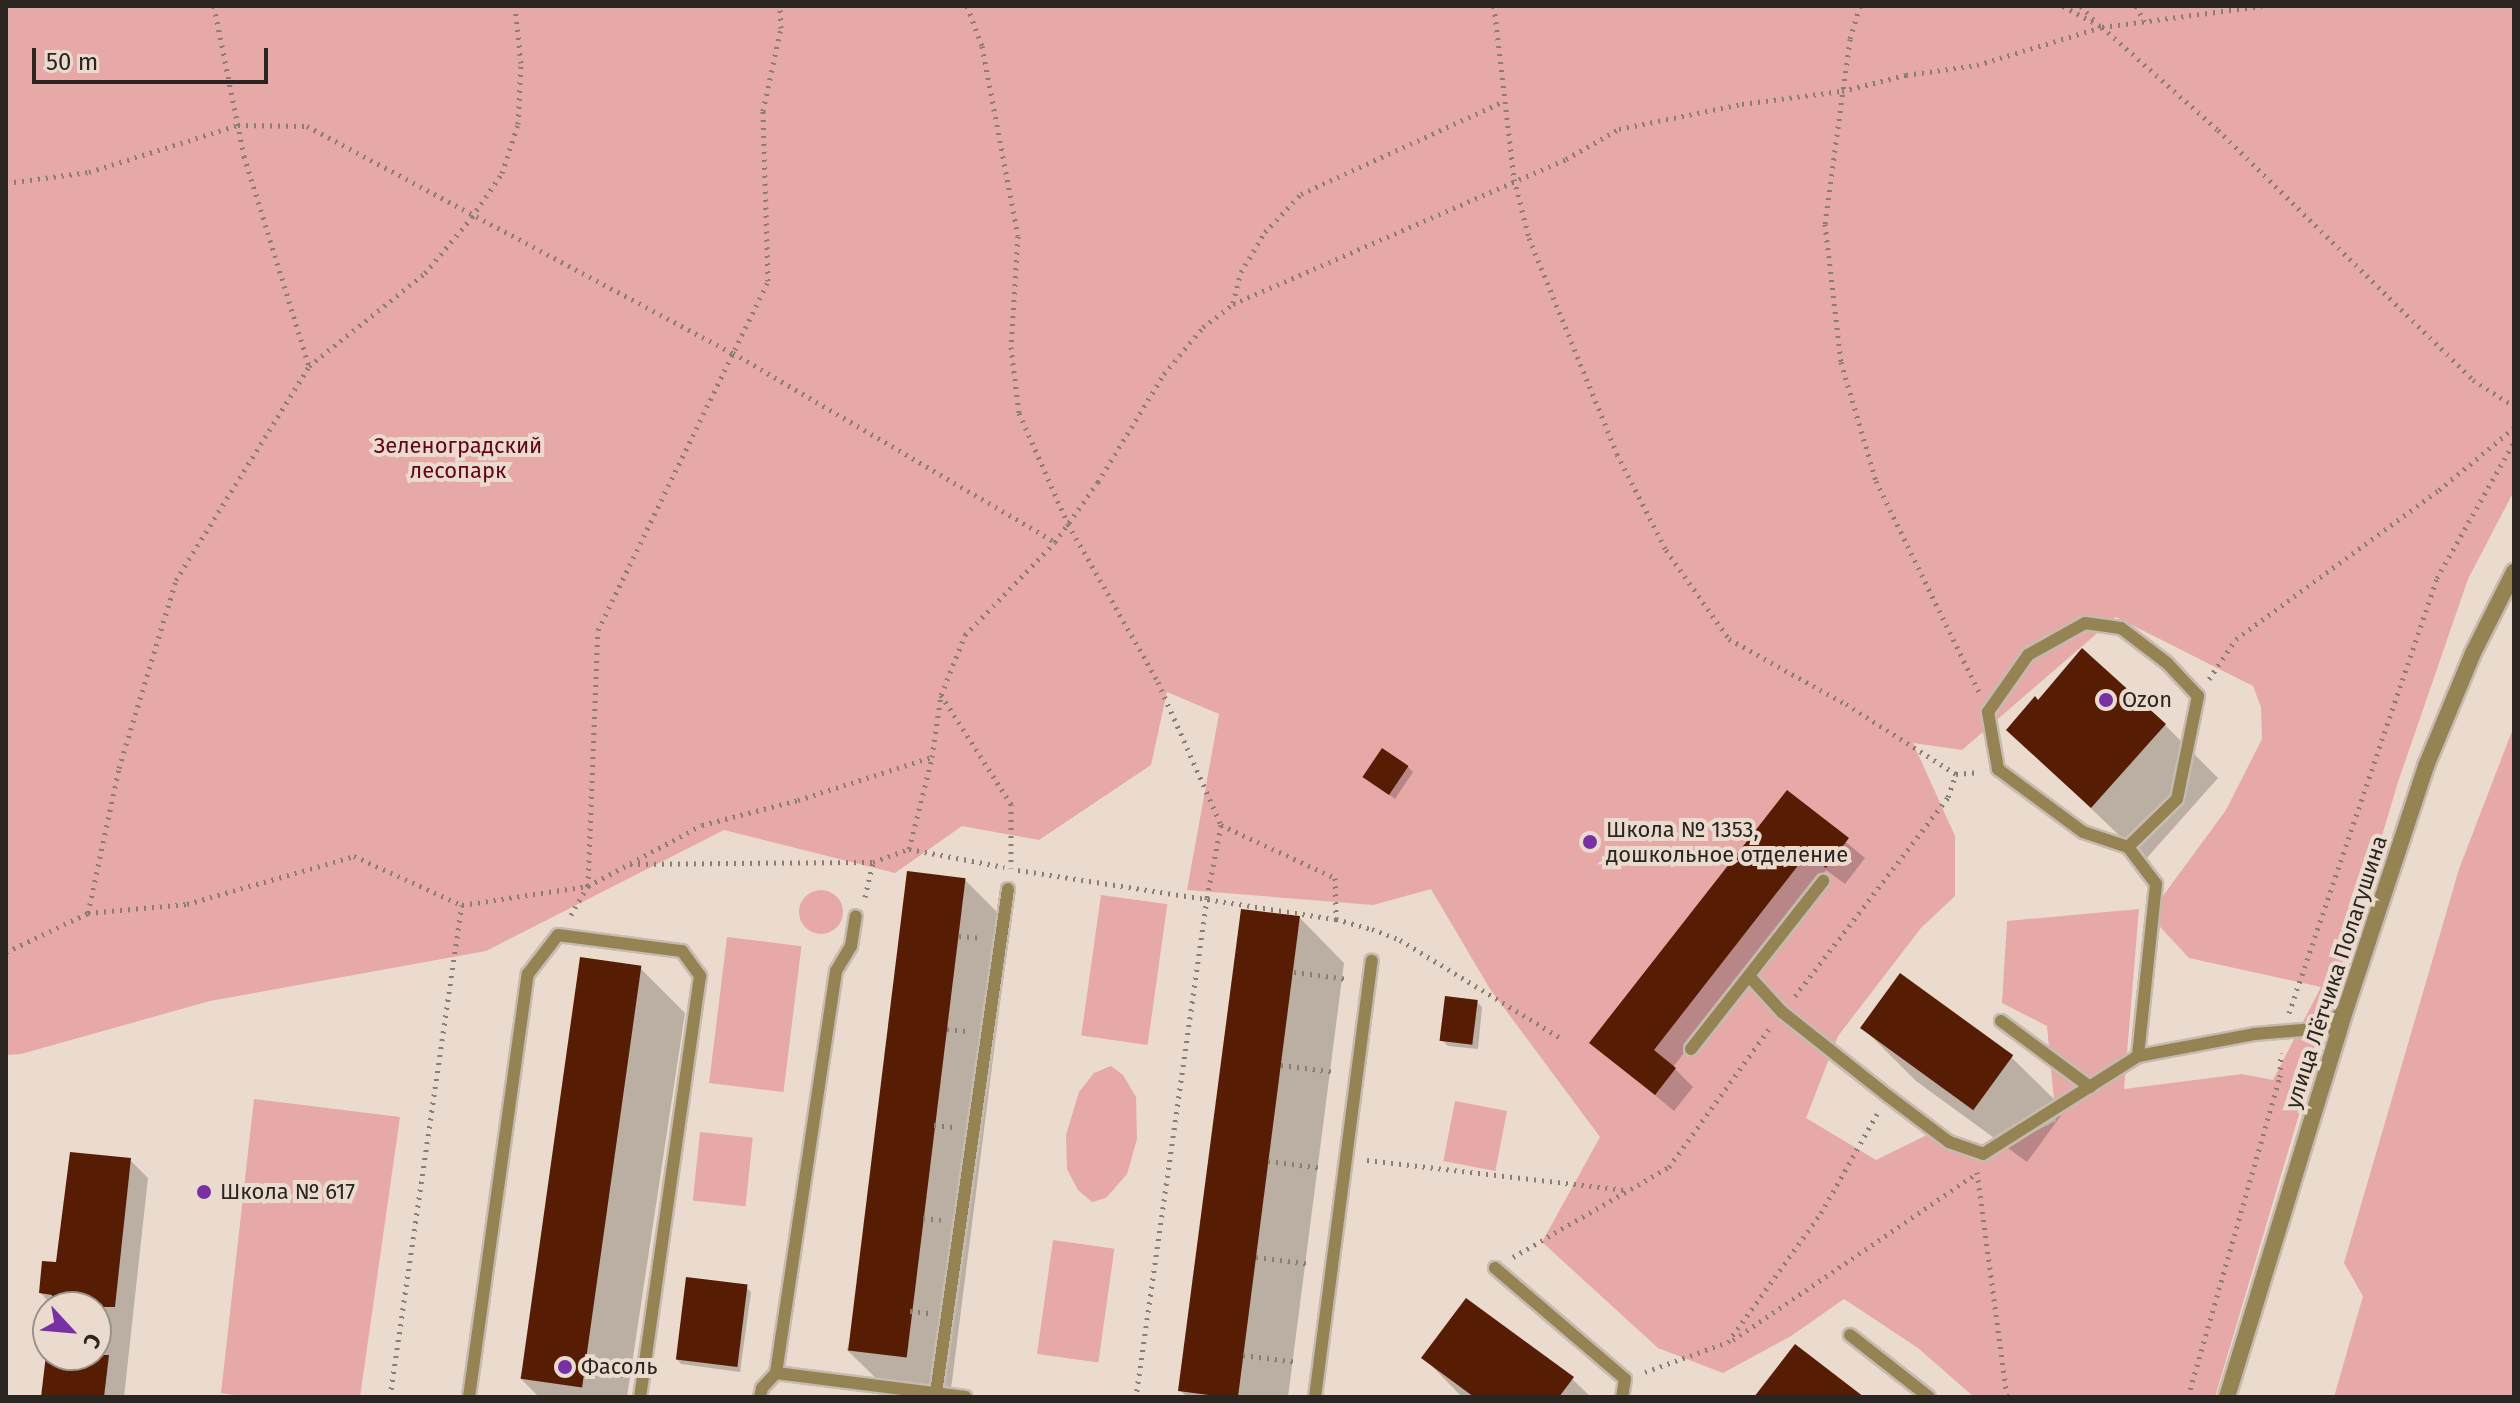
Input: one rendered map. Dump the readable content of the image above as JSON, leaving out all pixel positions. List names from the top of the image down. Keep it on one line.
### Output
{"streets":{"street":["улица Лётчика Полагушина"]},"parks":["Зеленоградский лесопарк"],"places":["Ozon","Школа № 1353, дошкольное отделение","Школа № 617","Фасоль"],"scale_bar":"50 m","north":"bottom right"}
